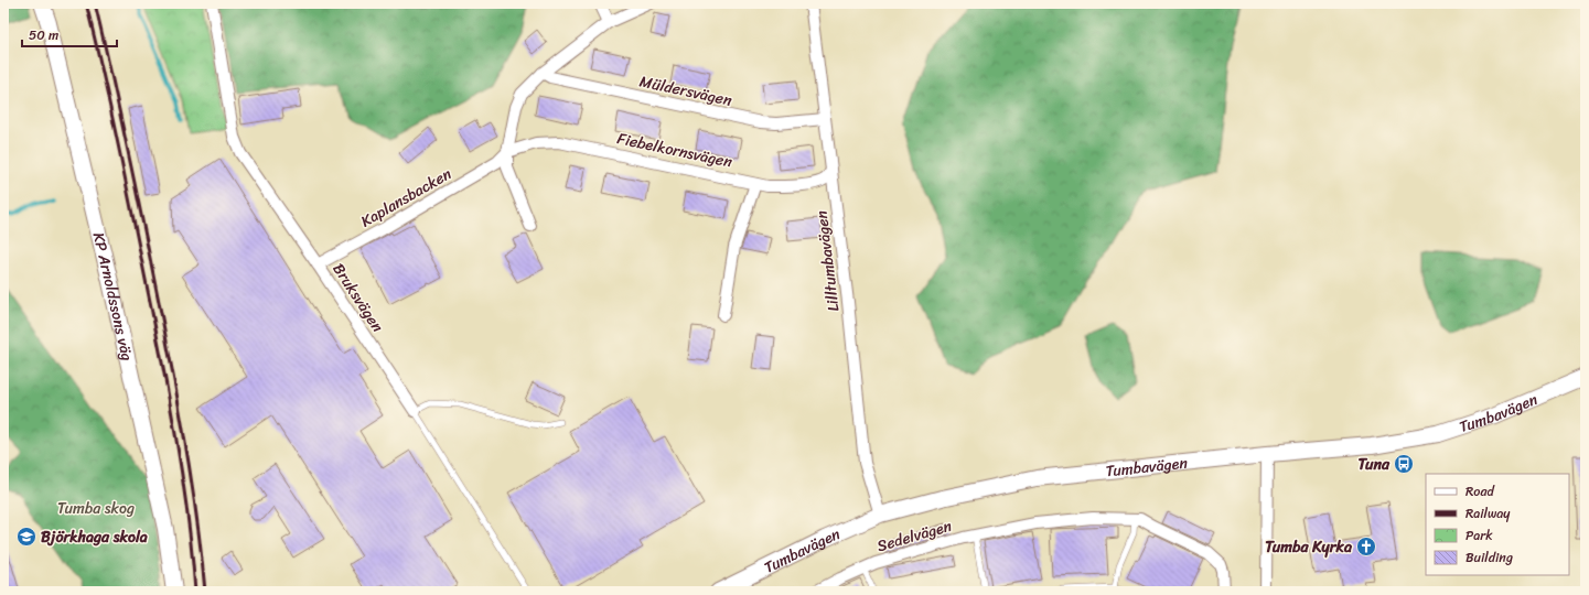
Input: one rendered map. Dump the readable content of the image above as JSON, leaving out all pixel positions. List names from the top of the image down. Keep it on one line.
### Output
{"streets":{"main road":["KP Arnoldssons väg","Tumbavägen"],"street":["Müldersvägen","Fiebelkornsvägen","Kaplansbacken","Lilltumbavägen","Bruksvägen","Sedelvägen"]},"crossings":[["Müldersvägen","Lilltumbavägen"],["Fiebelkornsvägen","Kaplansbacken"],["Fiebelkornsvägen","Lilltumbavägen"],["Kaplansbacken","Bruksvägen"],["Lilltumbavägen","Tumbavägen"]],"parks":["Tumba skog"],"places":{"bus stop":["Tuna"],"school or university":["Björkhaga skola"],"church":["Tumba Kyrka"]},"legend":["Road","Railway","Park","Building"],"scale_bar":"50 m"}
